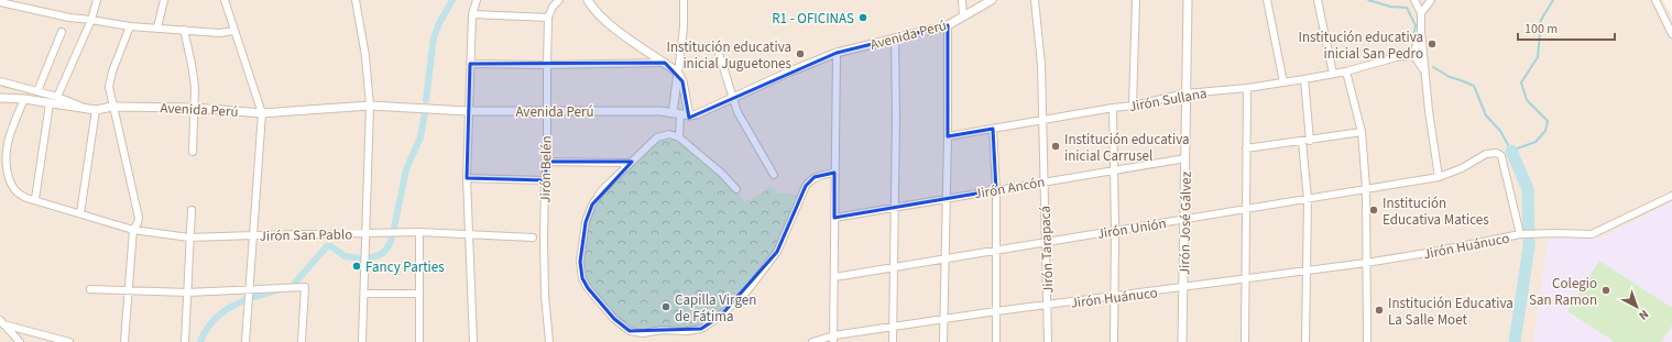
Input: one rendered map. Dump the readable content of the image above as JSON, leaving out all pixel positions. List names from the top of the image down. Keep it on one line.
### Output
{"streets":{"street":["Avenida Perú","Jirón Sullana","Jirón Belén","Jirón Ancón","Jirón José Gálvez","Jirón Unión","Jirón San Pablo","Jirón Huánuco","Jirón Tarapacá"]},"crossings":[["Avenida Perú","Jirón Belén"],["Avenida Perú","Jirón San Pablo"],["Jirón Sullana","Jirón José Gálvez"],["Jirón Sullana","Jirón Tarapacá"],["Jirón Ancón","Jirón José Gálvez"],["Jirón Ancón","Jirón Tarapacá"],["Jirón José Gálvez","Jirón Unión"],["Jirón José Gálvez","Jirón Huánuco"],["Jirón Unión","Jirón Huánuco"],["Jirón Unión","Jirón Tarapacá"],["Jirón Huánuco","Jirón Tarapacá"]],"places":["R1 - OFICINAS","Institución educativa inicial San Pedro","Institución educativa inicial Juguetones","Institución educativa inicial Carrusel","Institución Educativa Matices","Fancy Parties","Colegio San Ramon","Capilla Virgen de Fátima","Institución Educativa La Salle Moet"],"scale_bar":"100 m","north":"bottom right"}
